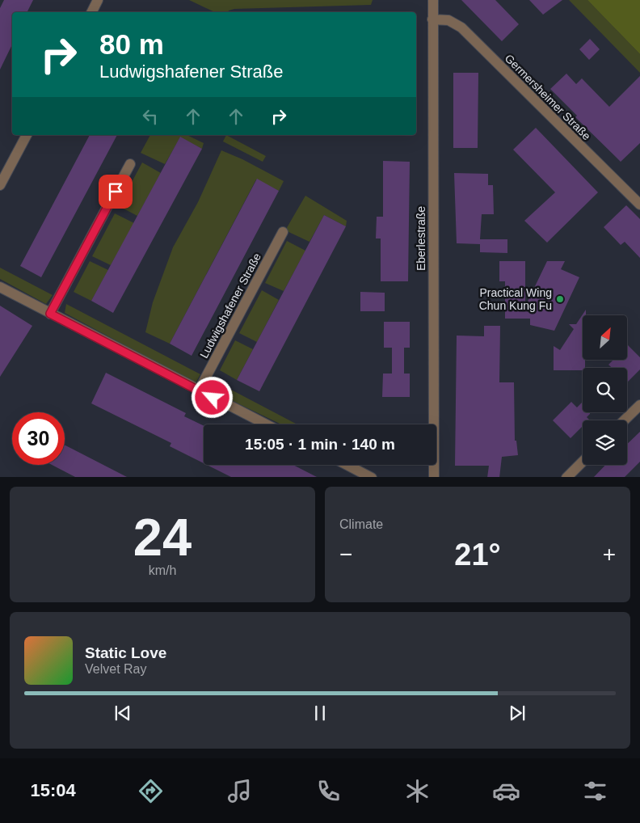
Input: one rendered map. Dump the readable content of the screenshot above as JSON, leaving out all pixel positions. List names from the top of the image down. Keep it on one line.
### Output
{"streets":{"street":["Germersheimer Straße","Eberlestraße","Ludwigshafener Straße"]},"crossings":[["Germersheimer Straße","Eberlestraße"]],"places":["Practical Wing Chun Kung Fu"],"north":"top right","page":{"turn":["80 m","Ludwigshafener Straße"],"limit":"30","trip":"15:05 · 1 min · 140 m","tile":[["24","km/h"],"Climate"],"heat":["−","21°","+"],"song":["Static Love","Velvet Ray"],"tabs":"15:04"}}
